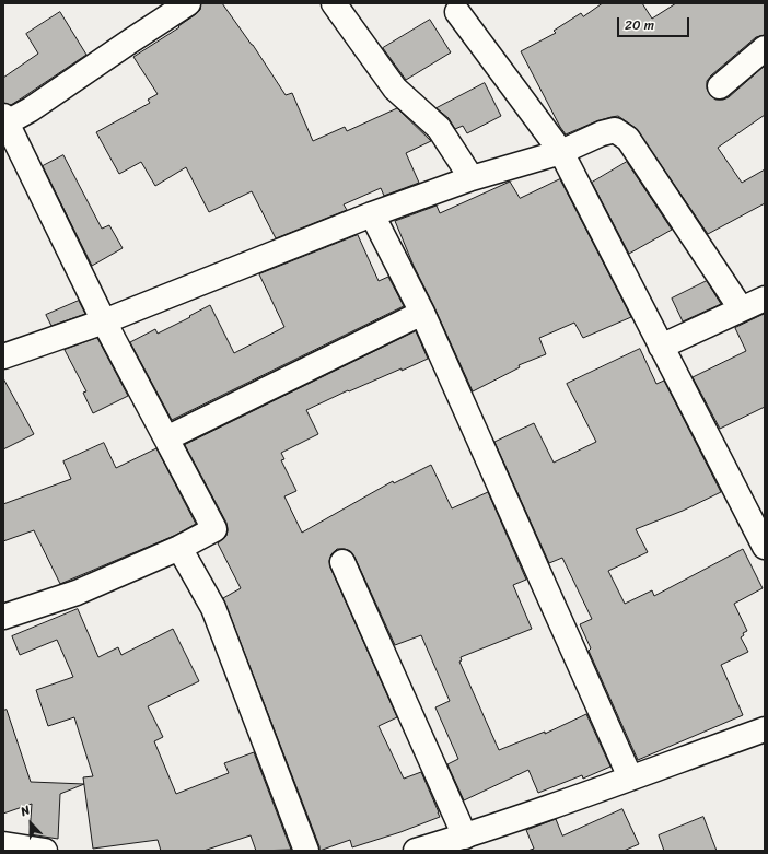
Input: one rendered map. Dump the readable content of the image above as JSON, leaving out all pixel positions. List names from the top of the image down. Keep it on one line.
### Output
{"scale_bar":"20 m","north":"top left"}
